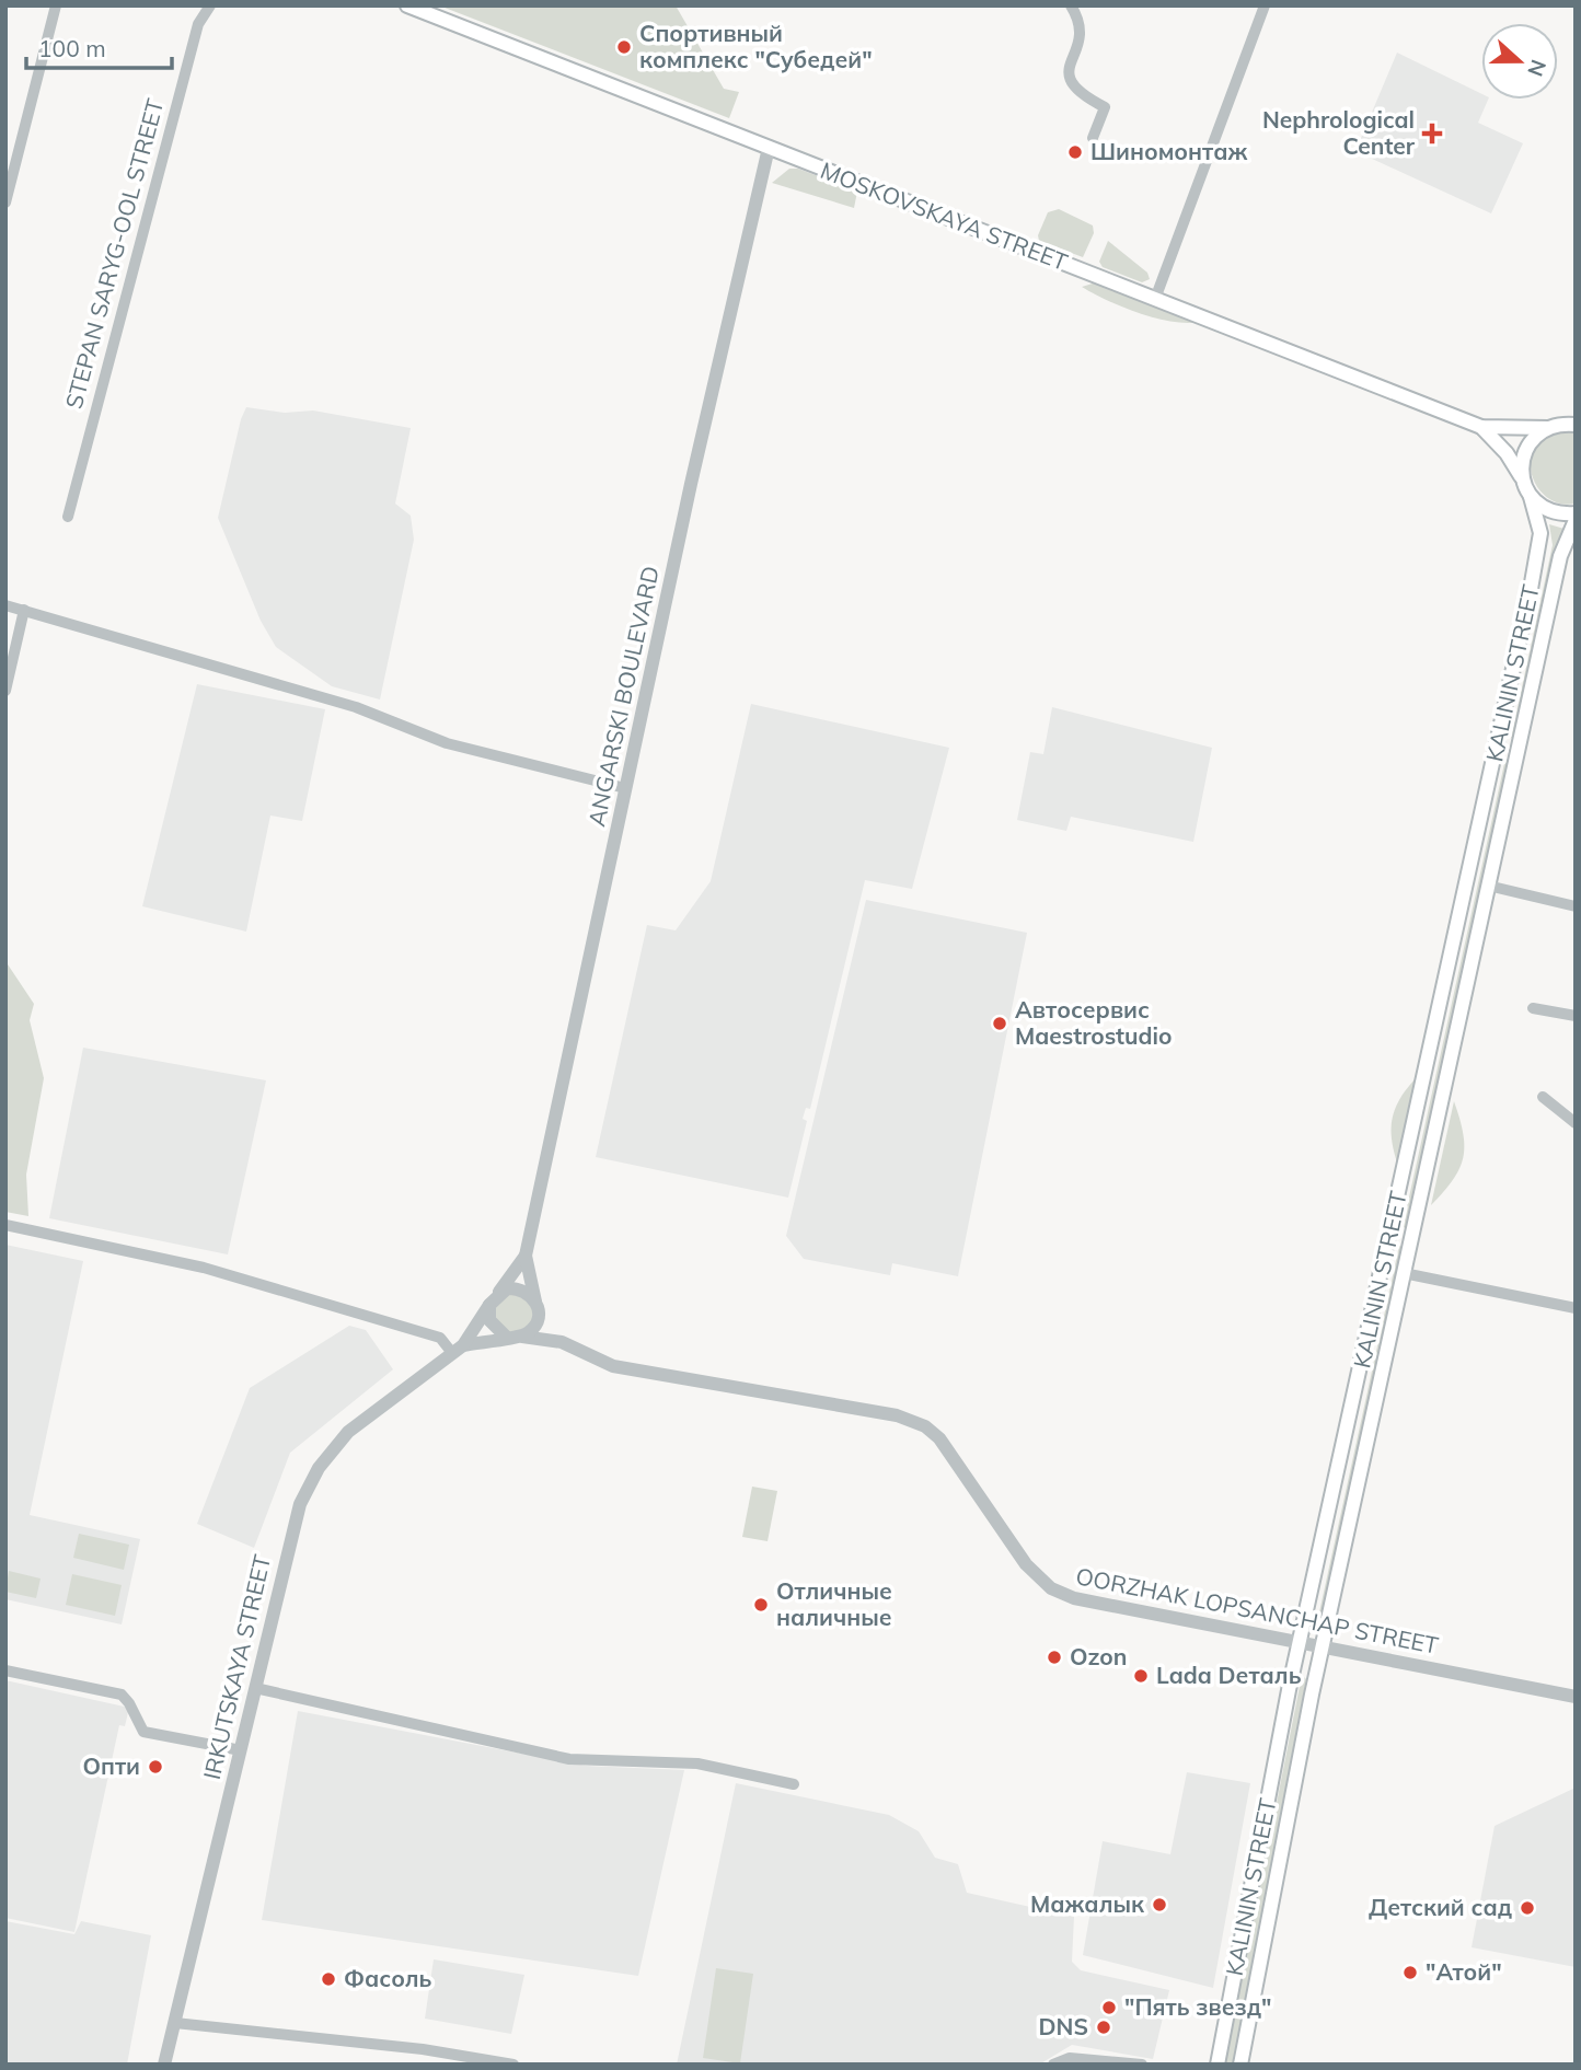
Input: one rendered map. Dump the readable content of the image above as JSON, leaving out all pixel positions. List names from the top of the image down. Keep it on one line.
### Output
{"streets":{"main road":["MOSKOVSKAYA STREET","KALININ STREET"],"street":["STEPAN SARYG-OOL STREET","ANGARSKI BOULEVARD","OORZHAK LOPSANCHAP STREET","IRKUTSKAYA STREET"]},"crossings":[["MOSKOVSKAYA STREET","KALININ STREET"],["MOSKOVSKAYA STREET","ANGARSKI BOULEVARD"],["KALININ STREET","OORZHAK LOPSANCHAP STREET"],["ANGARSKI BOULEVARD","OORZHAK LOPSANCHAP STREET"],["ANGARSKI BOULEVARD","IRKUTSKAYA STREET"],["OORZHAK LOPSANCHAP STREET","IRKUTSKAYA STREET"]],"places":{"other":["Спортивный комплекс \"Субедей\"","Шиномонтаж","Автосервис Maestrostudio","Отличные наличные","Ozon","Lada Dеталь","Опти","Мажалык","Детский сад","\"Атой\"","Фасоль","\"Пять звезд\"","DNS"],"health":["Nephrological Center"]},"scale_bar":"100 m","north":"right"}
